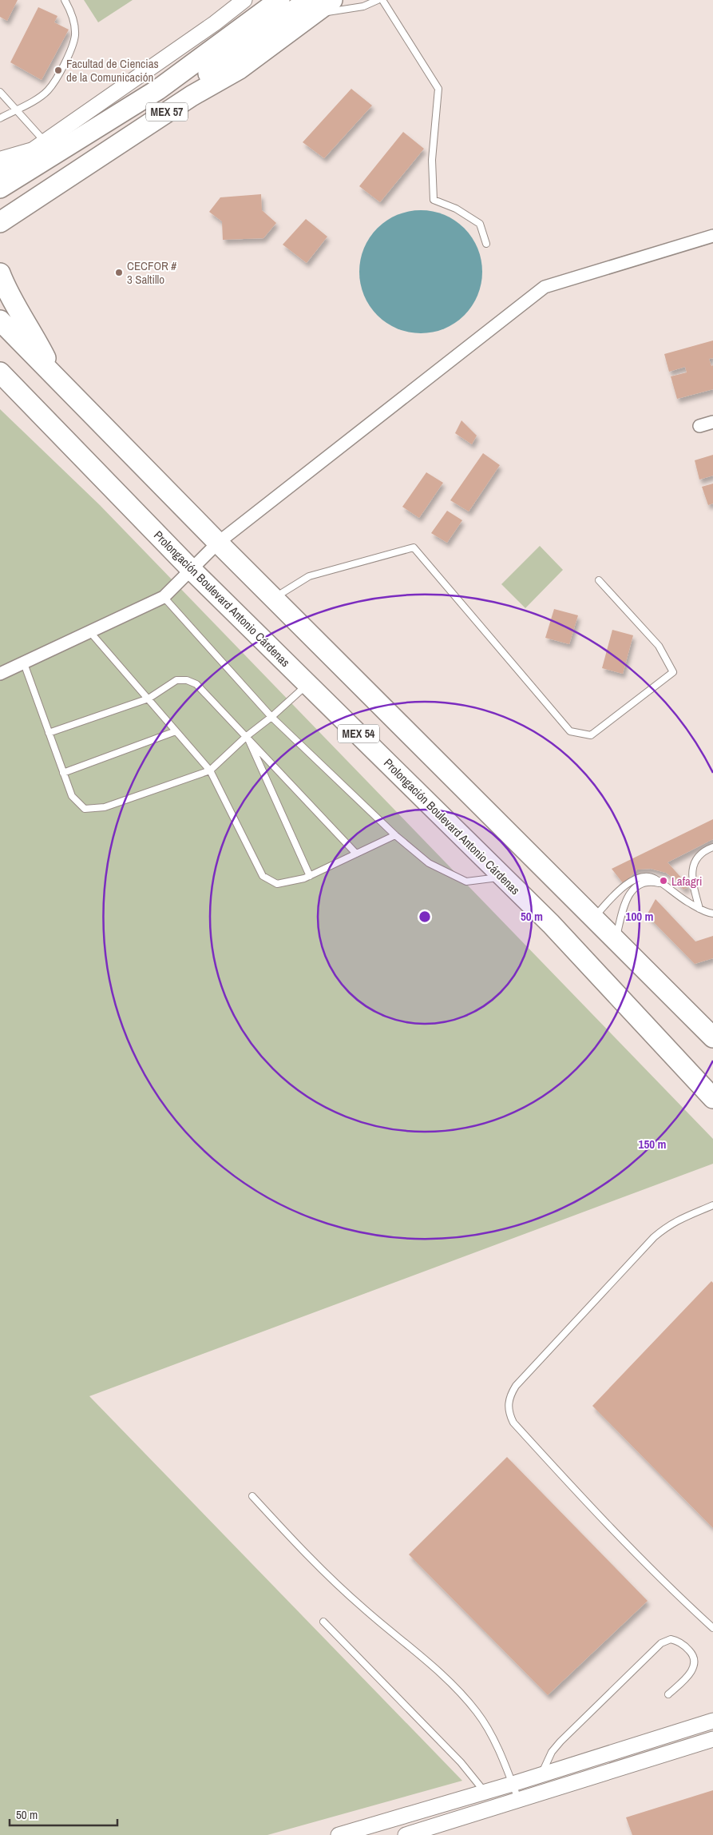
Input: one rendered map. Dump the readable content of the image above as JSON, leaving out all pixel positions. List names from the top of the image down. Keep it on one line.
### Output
{"streets":{"highway":["MEX 57","Prolongación Boulevard Antonio Cárdenas","MEX 54"]},"places":["Facultad de Ciencias de la Comunicación","CECFOR # 3 Saltillo","Lafagri"],"scale_bar":"50 m","rings":["50 m","100 m","150 m"]}
